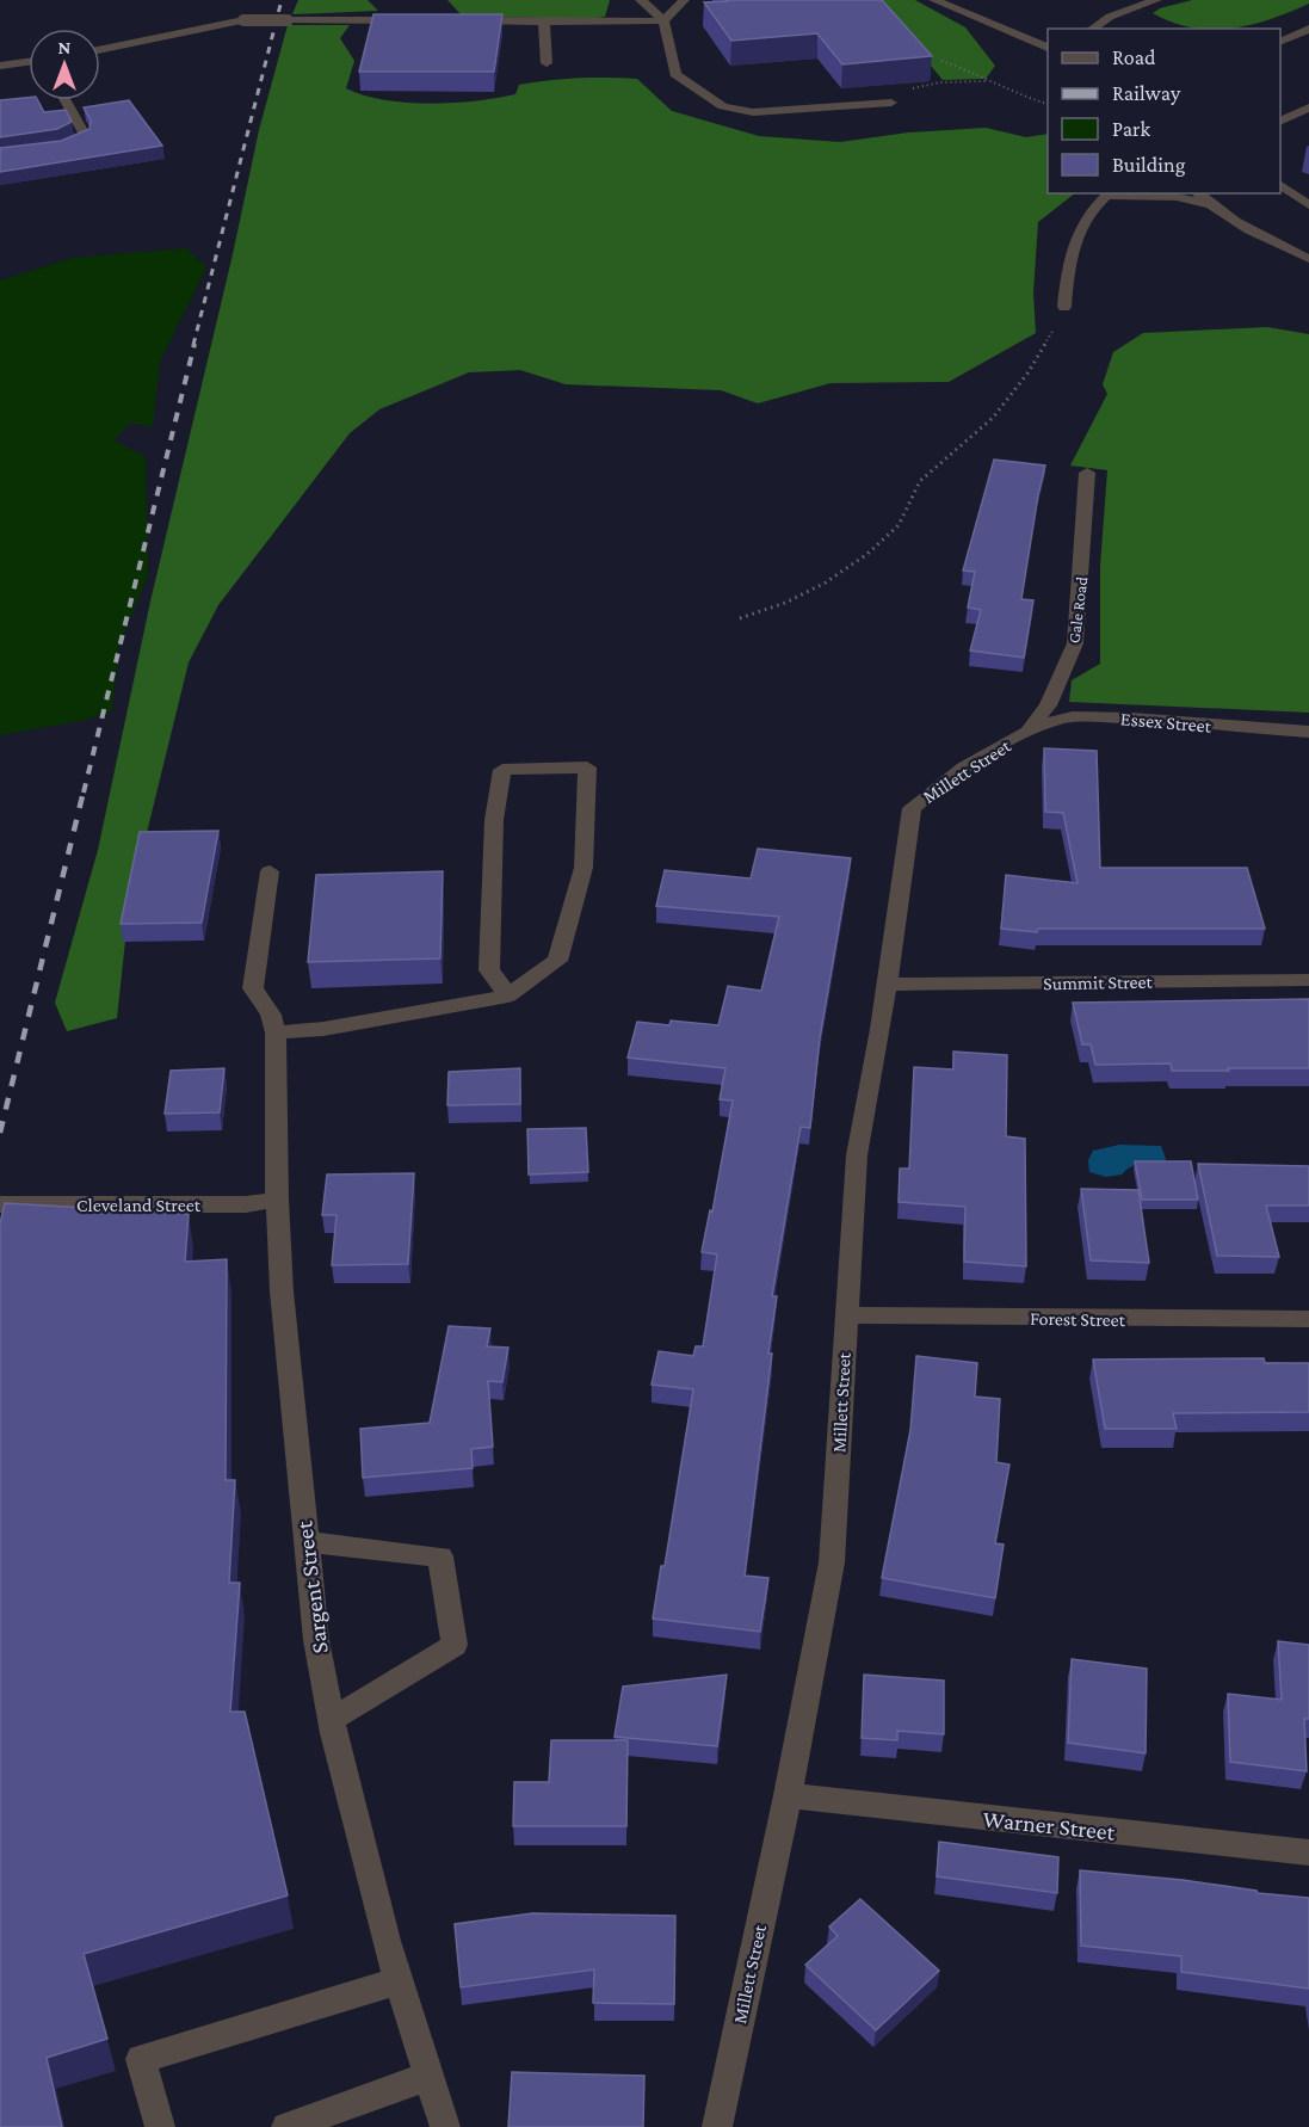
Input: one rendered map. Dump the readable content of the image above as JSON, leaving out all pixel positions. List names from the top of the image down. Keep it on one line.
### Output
{"streets":{"street":["Gale Road","Essex Street","Millett Street","Summit Street","Cleveland Street","Forest Street","Sargent Street","Warner Street"]},"crossings":[["Gale Road","Essex Street"],["Gale Road","Millett Street"],["Essex Street","Millett Street"],["Millett Street","Summit Street"],["Millett Street","Forest Street"],["Millett Street","Warner Street"],["Cleveland Street","Sargent Street"]],"legend":["Road","Railway","Park","Building"],"north":"top"}
